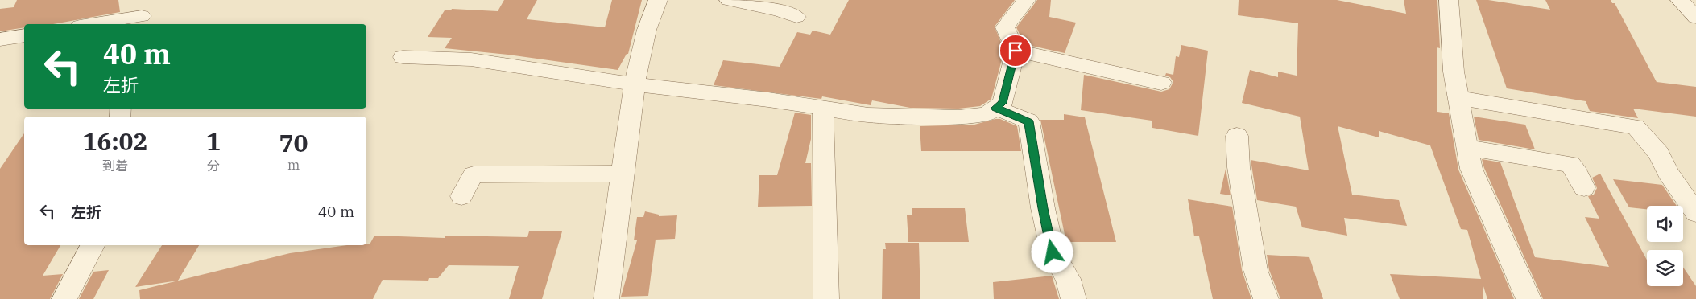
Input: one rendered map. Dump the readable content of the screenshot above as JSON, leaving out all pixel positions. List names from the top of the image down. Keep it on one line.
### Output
{"page":{"turn":["40 m","左折"],"eta":["16:02","到着","1","分","70","m"],"list":[{"name":"左折","value":"40 m"}]}}
